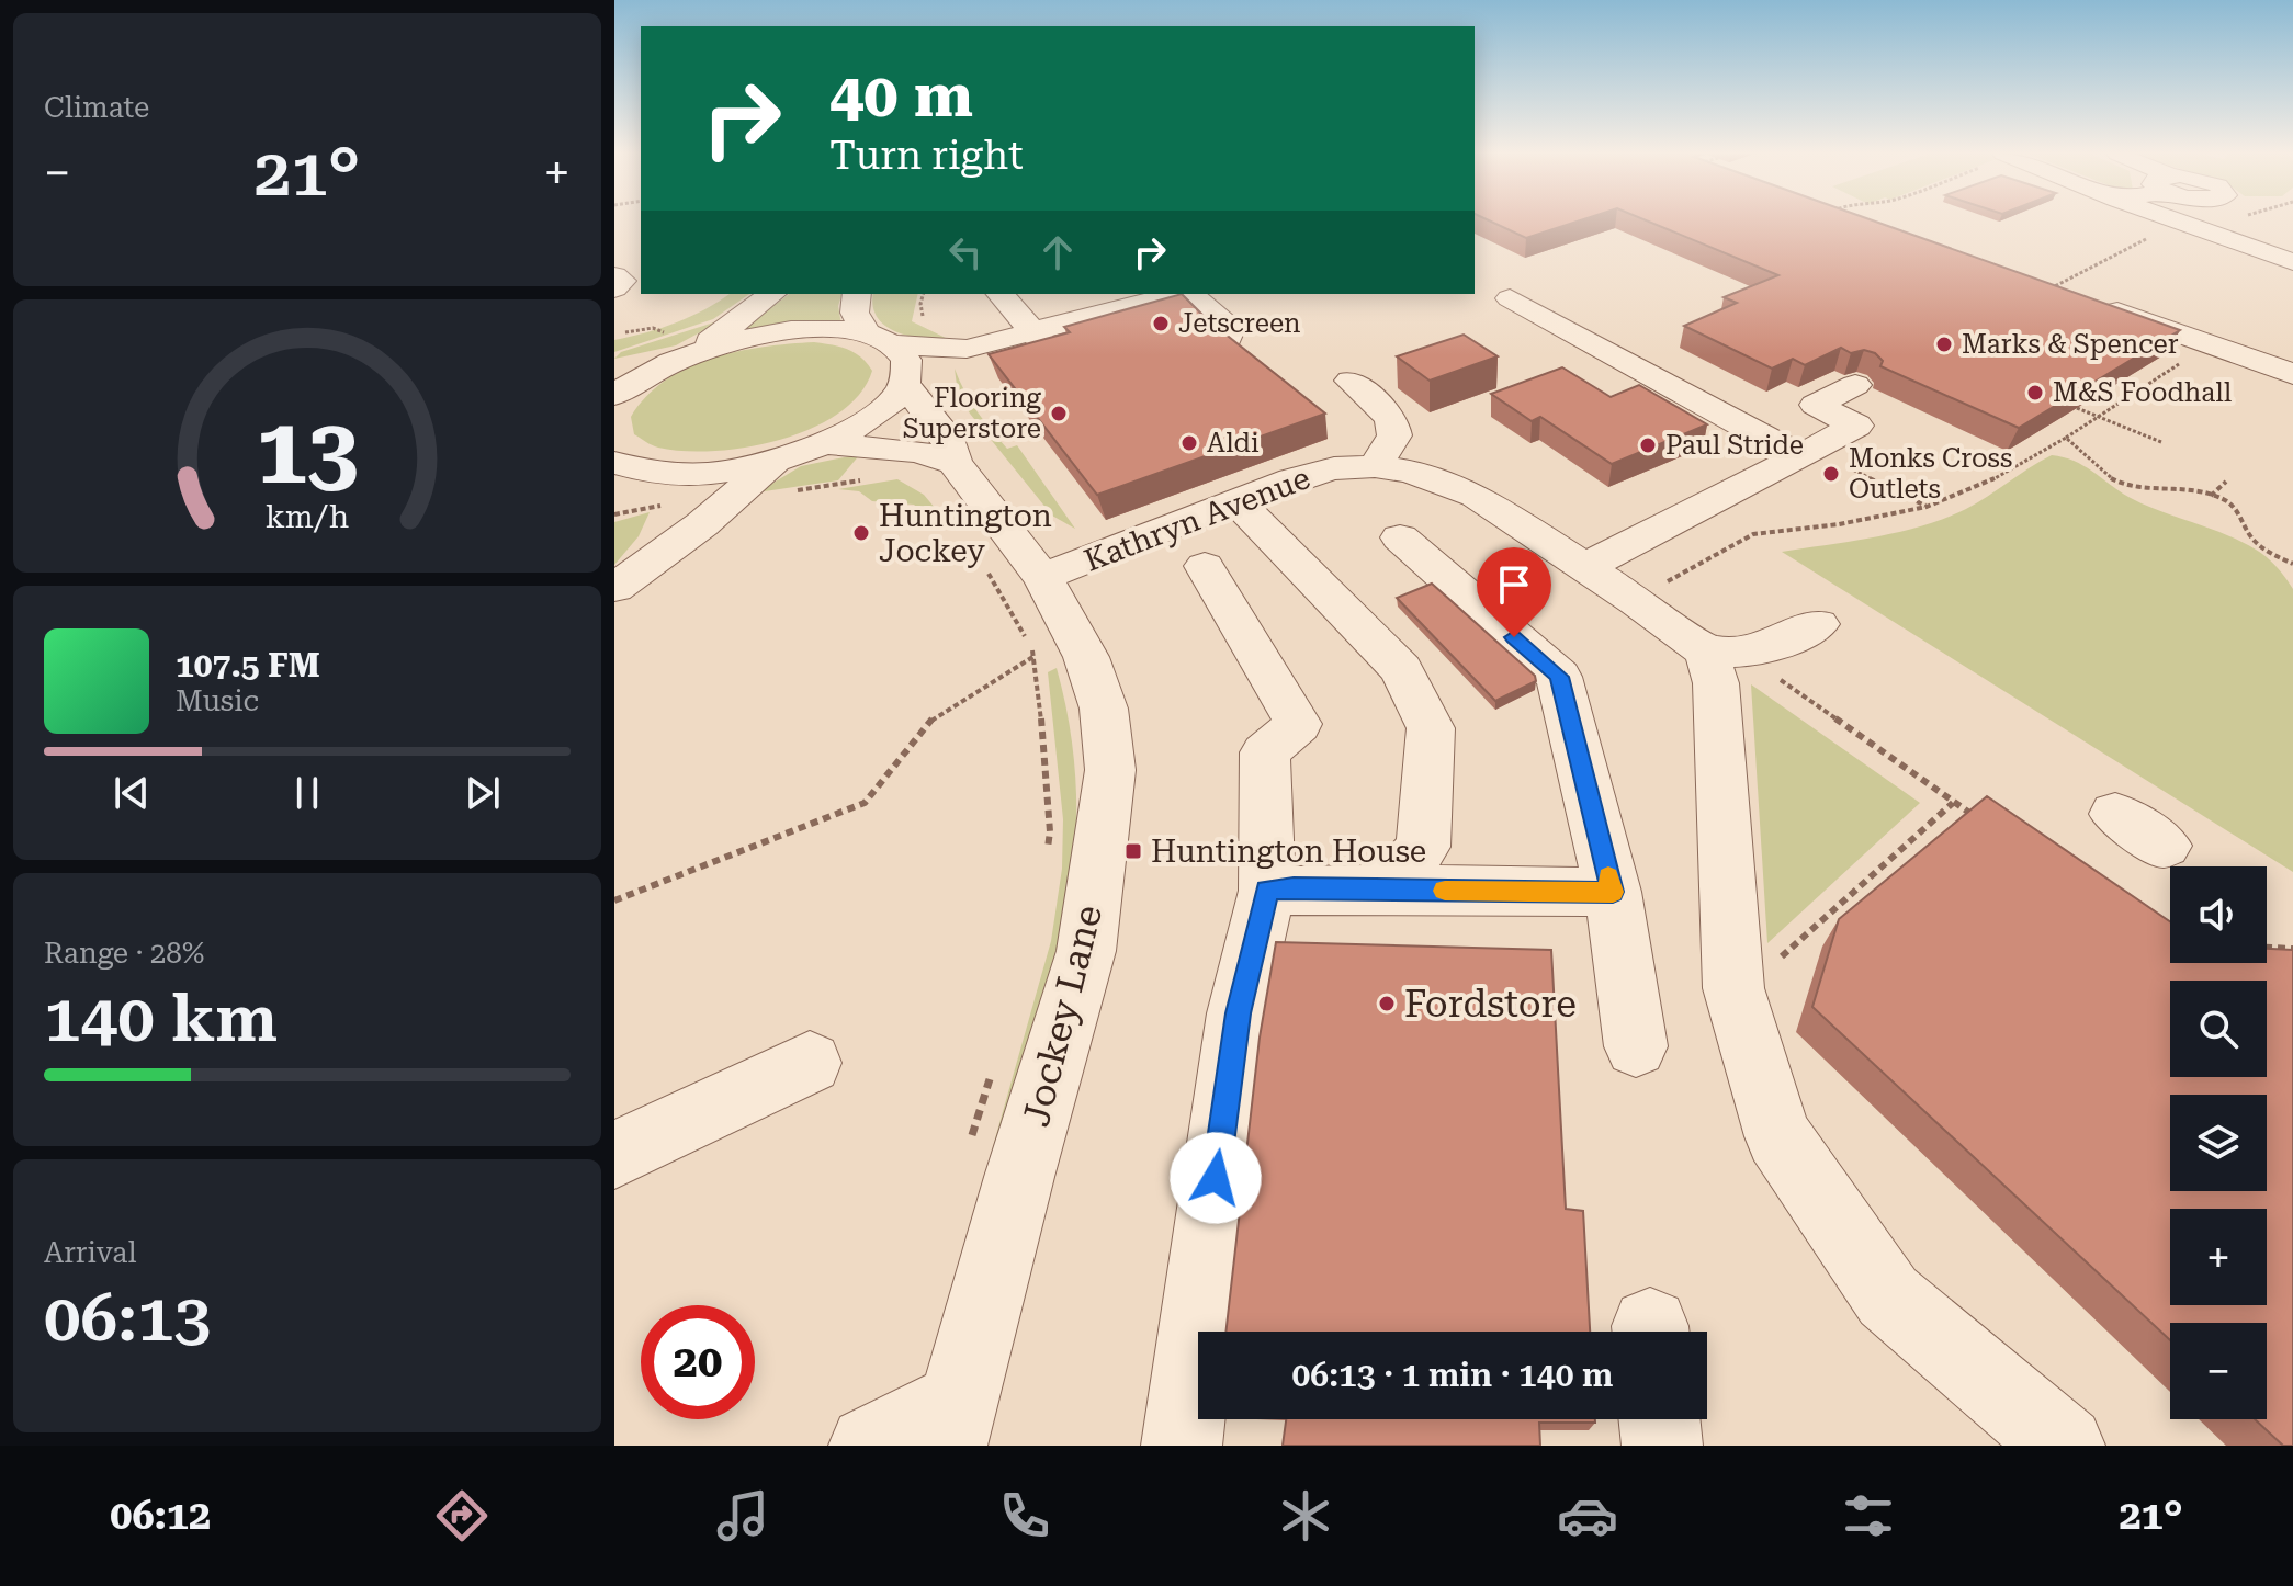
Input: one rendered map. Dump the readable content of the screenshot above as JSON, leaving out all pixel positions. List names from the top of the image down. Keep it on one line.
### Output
{"streets":{"street":["Kathryn Avenue","Jockey Lane"]},"crossings":[["Kathryn Avenue","Jockey Lane"]],"places":{"other":["Jetscreen","Marks & Spencer","M&S Foodhall","Flooring Superstore","Aldi","Paul Stride","Monks Cross Outlets","Huntington Jockey","Fordstore"],"transit":["Huntington House"]},"page":{"tile":["Climate",["Range · 28%","140 km"],["Arrival","06:13"]],"turn":["40 m","Turn right"],"heat":["−","21°","+"],"song":["107.5 FM","Music"],"map_buttons":["+","−"],"limit":"20","trip":"06:13 · 1 min · 140 m","tabs":["06:12","21°"],"gauge":["13","km/h"]}}
